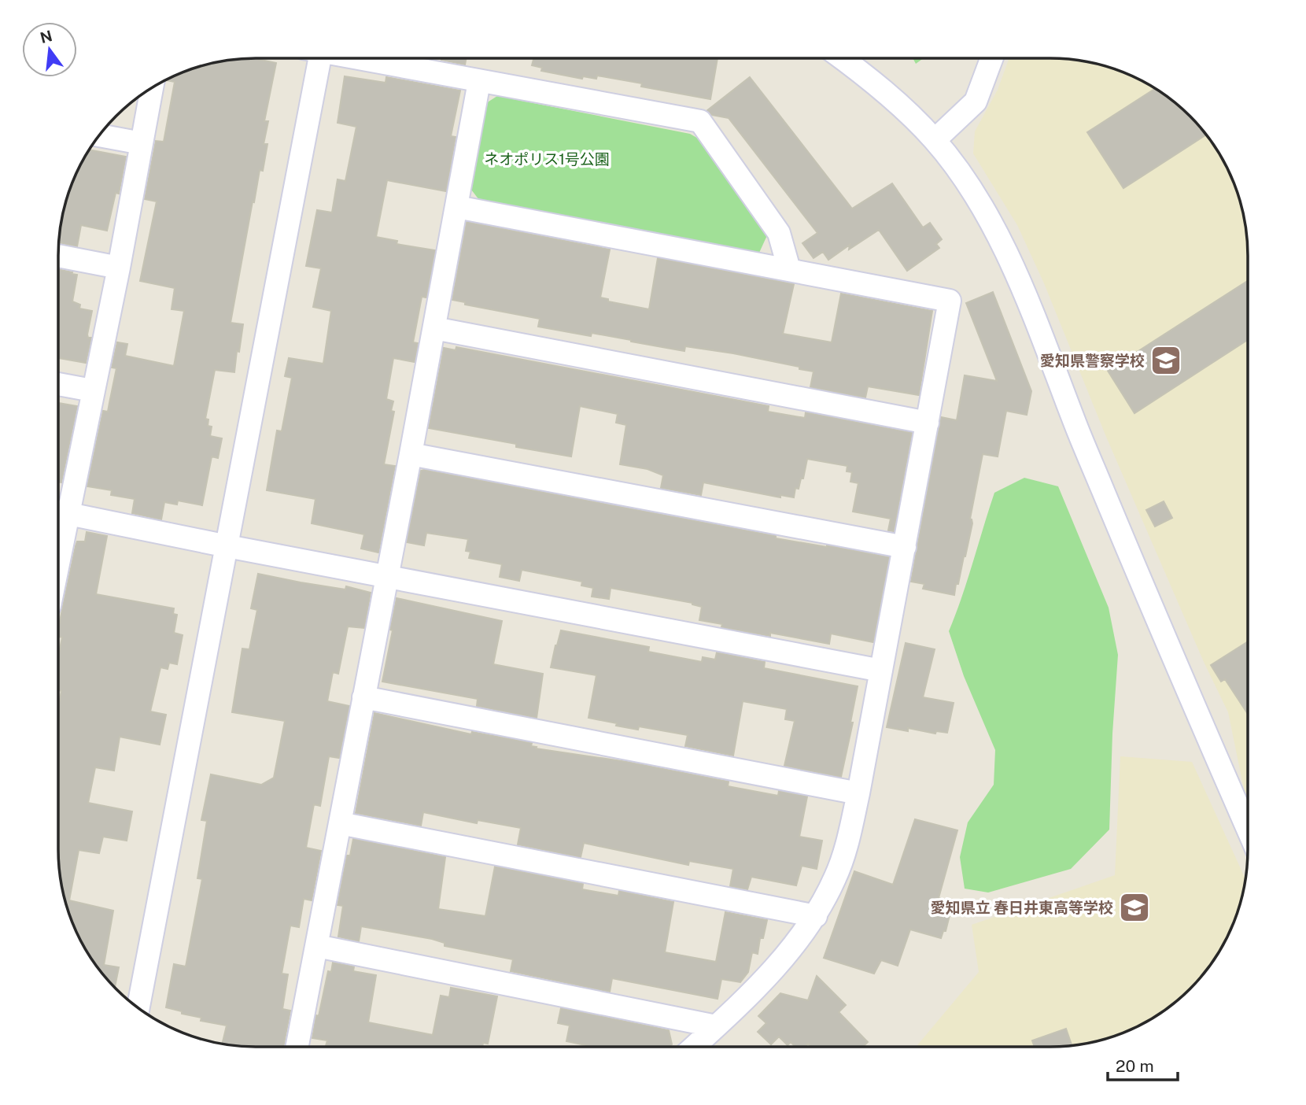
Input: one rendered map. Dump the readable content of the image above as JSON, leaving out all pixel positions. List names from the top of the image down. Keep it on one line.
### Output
{"parks":["ネオポリス1号公園"],"places":{"school or university":["愛知県警察学校","愛知県立 春日井東高等学校"]},"scale_bar":"20 m","north":"top"}
